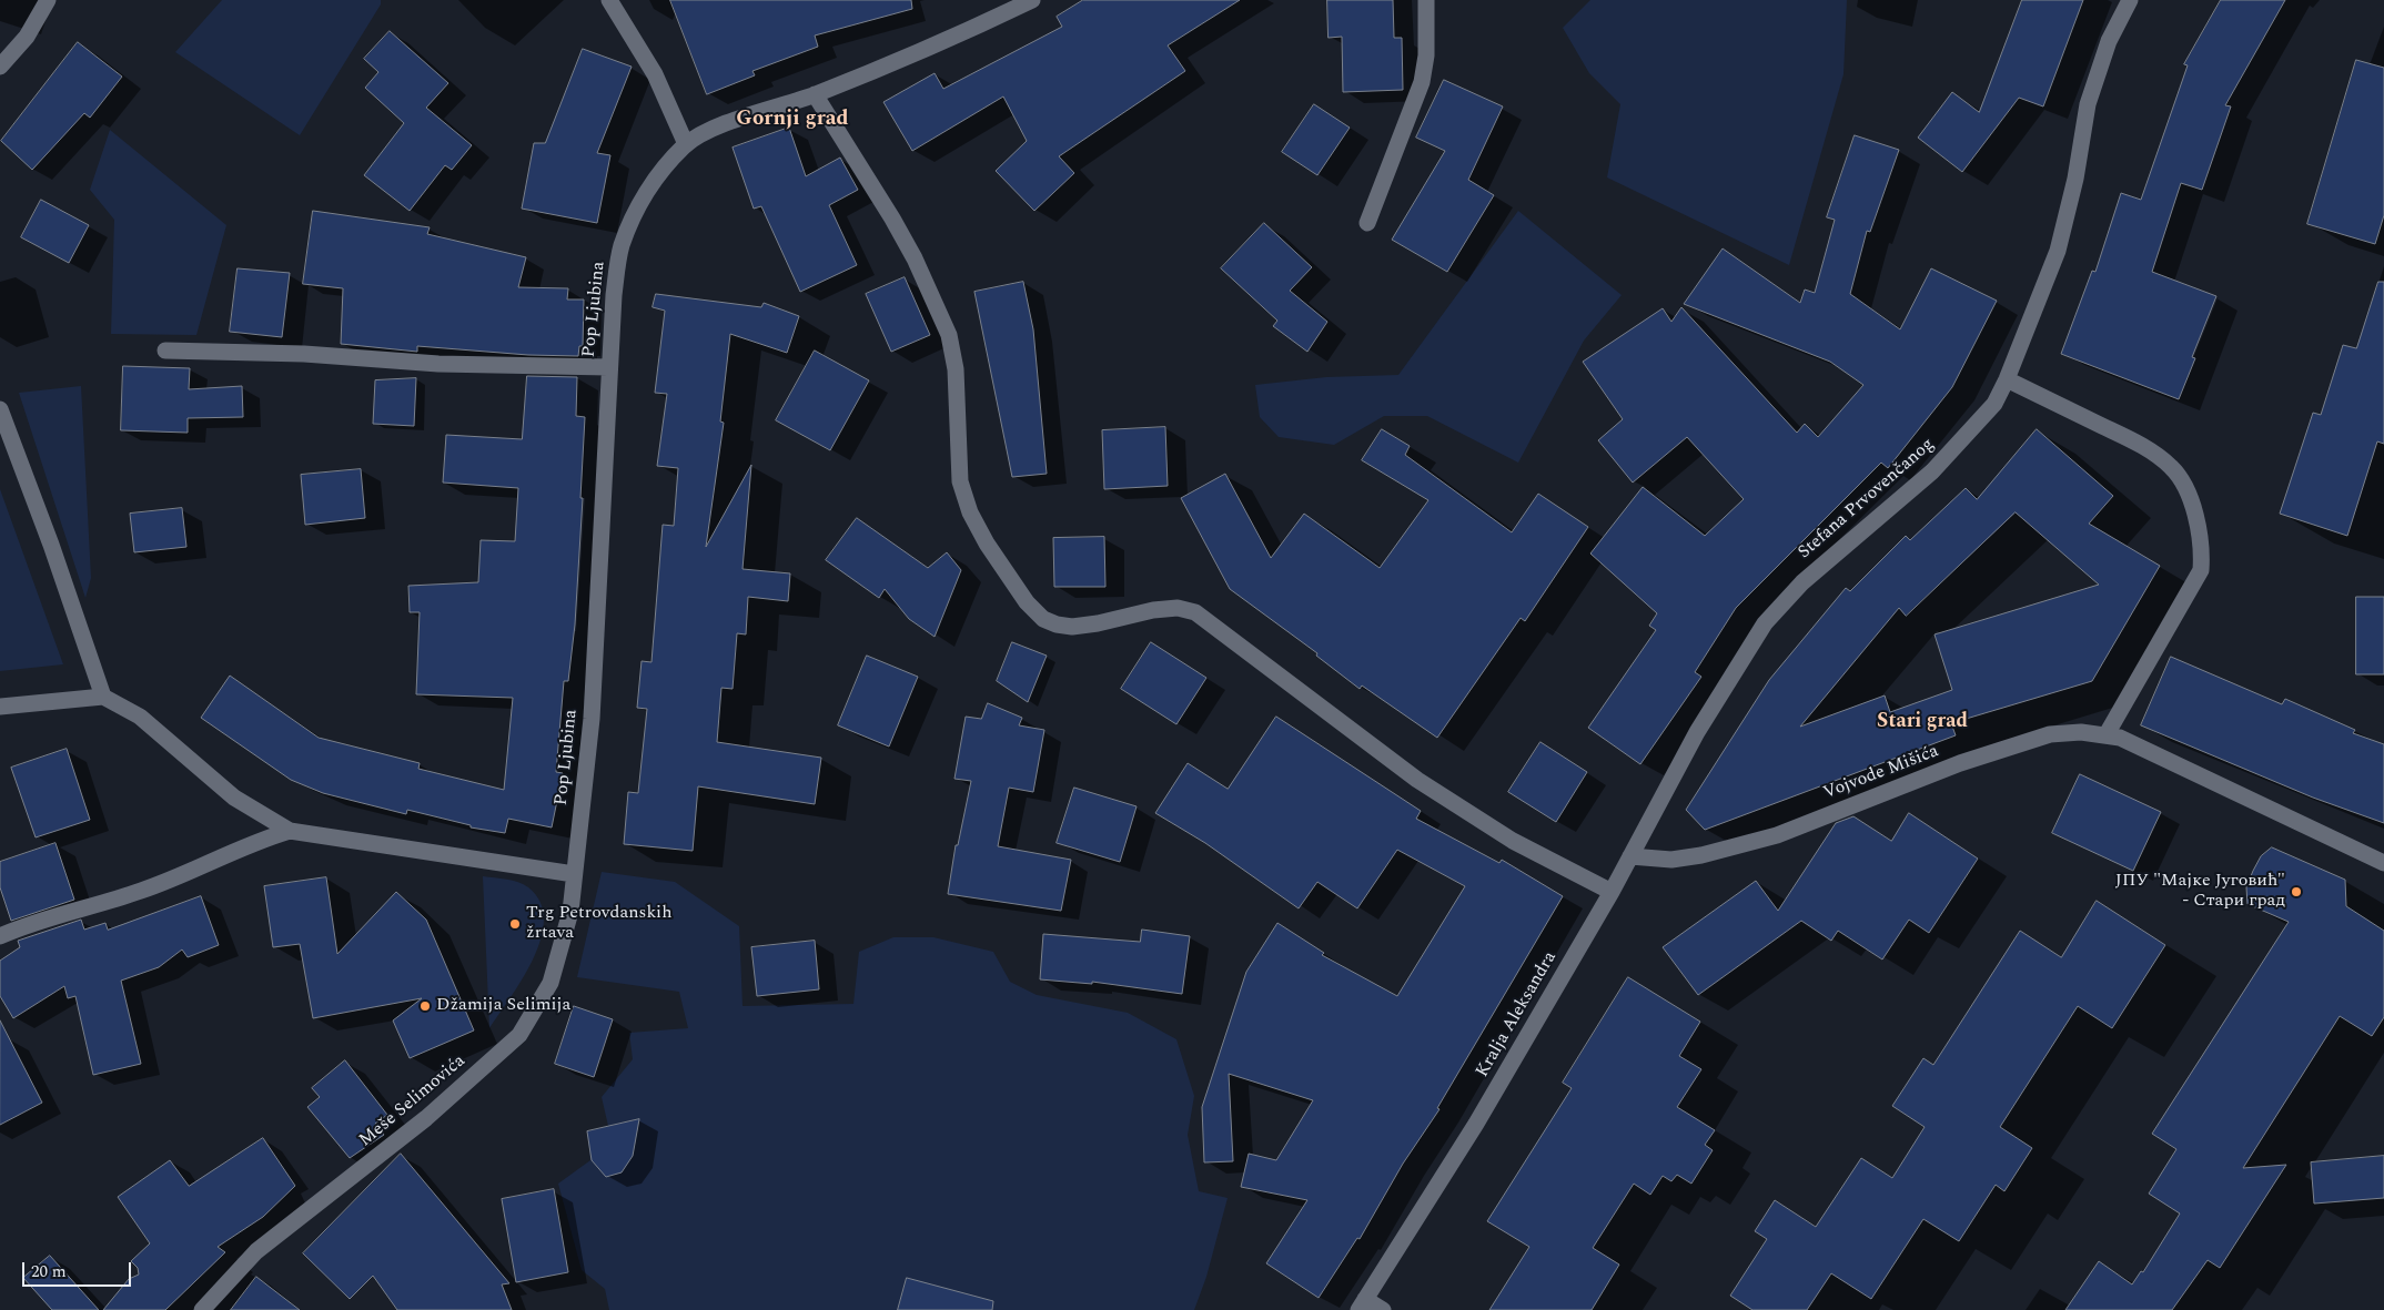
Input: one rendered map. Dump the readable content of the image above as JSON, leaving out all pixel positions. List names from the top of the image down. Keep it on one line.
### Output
{"streets":{"street":["Pop Ljubina","Stefana Prvovenčanog","Vojvode Mišića","Kralja Aleksandra","Meše Selimovića"]},"crossings":[["Pop Ljubina","Meše Selimovića"],["Stefana Prvovenčanog","Kralja Aleksandra"],["Vojvode Mišića","Kralja Aleksandra"]],"districts":["Gornji grad","Stari grad"],"places":["ЈПУ \"Мајке Југовић\" - Стари град","Trg Petrovdanskih žrtava","Džamija Selimija"],"scale_bar":"20 m"}
